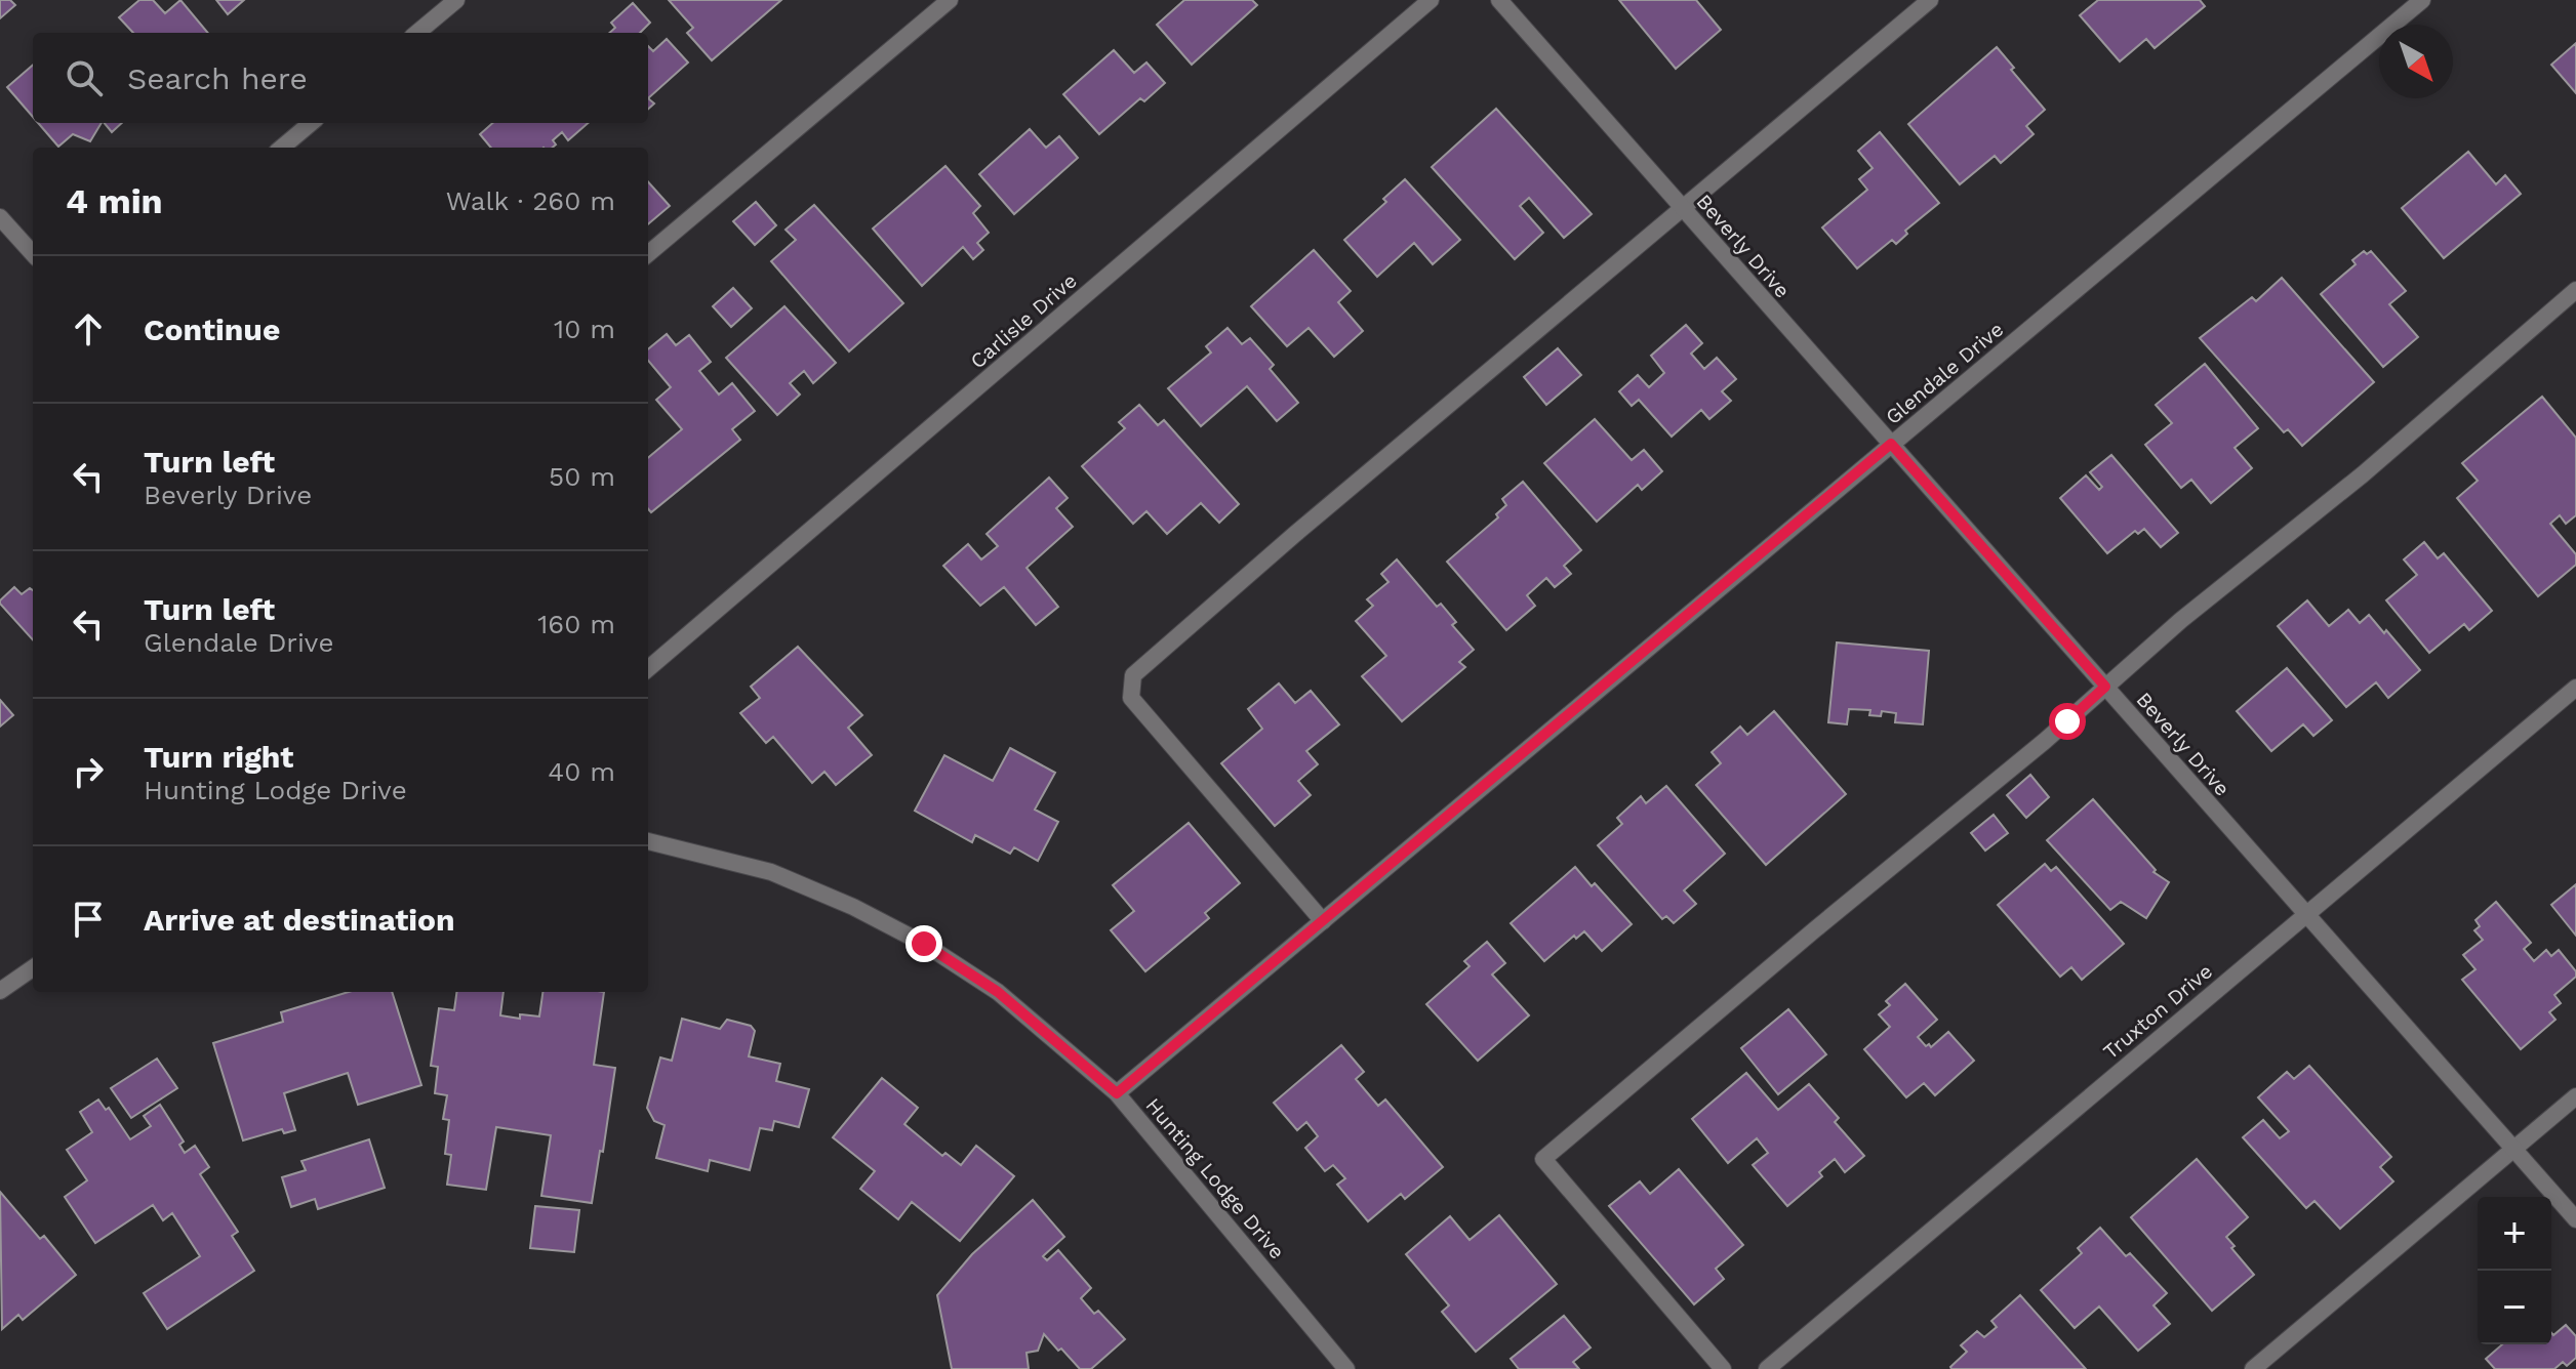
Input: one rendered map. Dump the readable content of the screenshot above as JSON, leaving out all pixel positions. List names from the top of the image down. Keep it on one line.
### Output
{"streets":{"street":["Beverly Drive","Carlisle Drive","Glendale Drive","Truxton Drive","Hunting Lodge Drive"]},"crossings":[["Beverly Drive","Glendale Drive"],["Beverly Drive","Truxton Drive"],["Glendale Drive","Hunting Lodge Drive"]],"north":"bottom right","page":{"search":"Search here","heading":["4 min","Walk · 260 m"],"list":[["Continue","10 m"],["Turn left","Beverly Drive","50 m"],["Turn left","Glendale Drive","160 m"],["Turn right","Hunting Lodge Drive","40 m"],"Arrive at destination"],"map_buttons":["+","−"]}}
